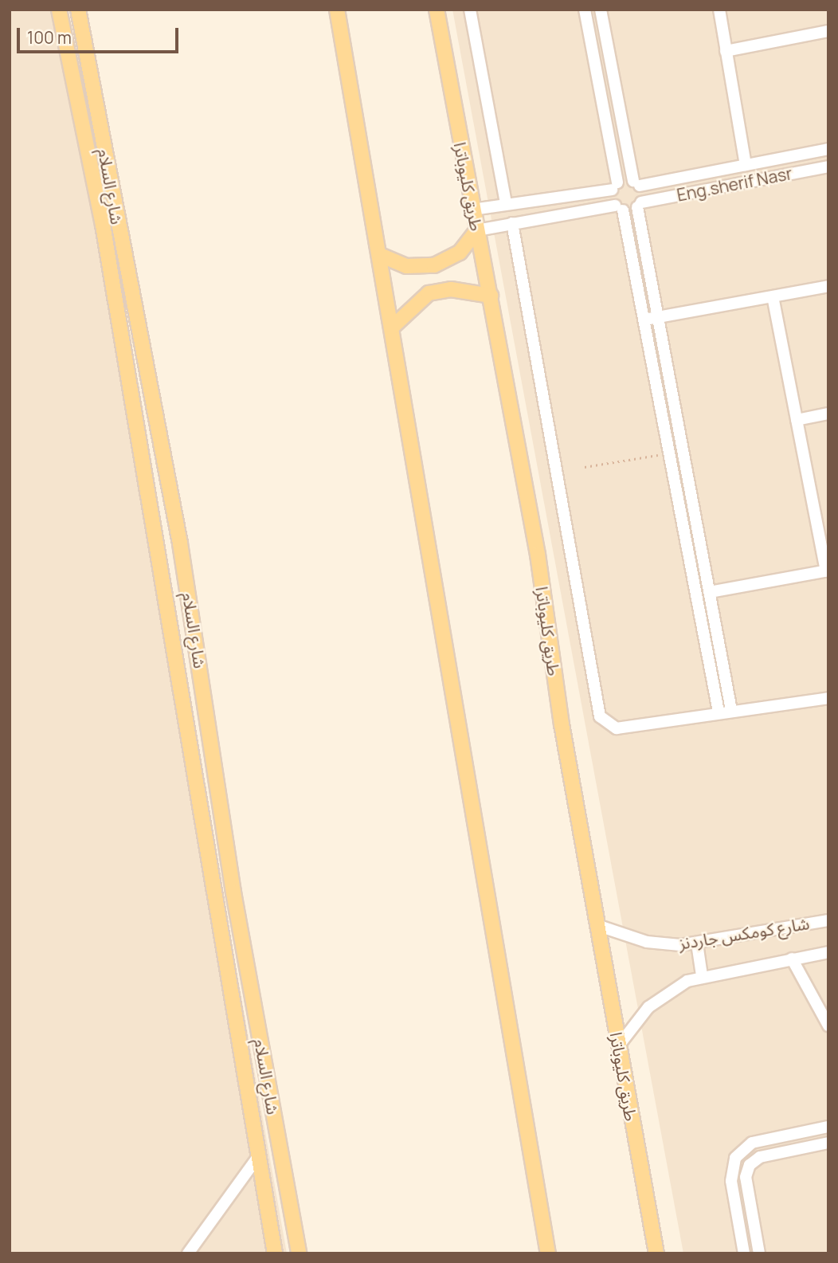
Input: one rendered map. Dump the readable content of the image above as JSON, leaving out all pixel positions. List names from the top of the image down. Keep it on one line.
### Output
{"streets":{"main road":["شارع السلام","طريق كليوباترا"],"street":["Eng.sherif Nasr","شارع كومكس جاردنز"]},"crossings":[["Eng.sherif Nasr","طريق كليوباترا"],["طريق كليوباترا","شارع كومكس جاردنز"]],"scale_bar":"100 m"}
